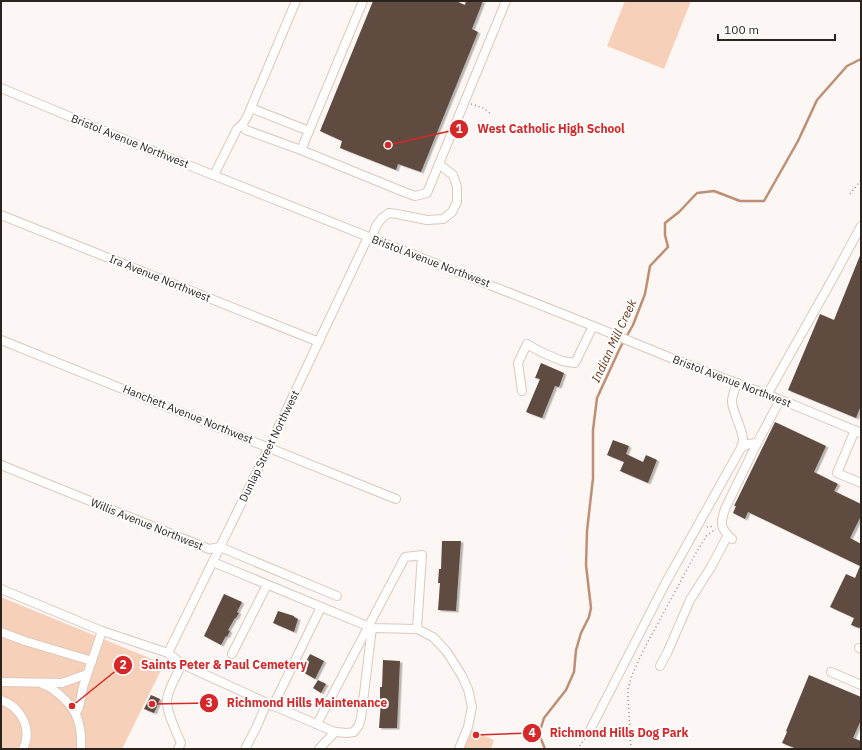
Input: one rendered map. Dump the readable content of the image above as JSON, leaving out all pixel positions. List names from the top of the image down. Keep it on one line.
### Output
{"streets":{"street":["Bristol Avenue Northwest","Ira Avenue Northwest","Hanchett Avenue Northwest","Dunlap Street Northwest","Willis Avenue Northwest"]},"crossings":[["Bristol Avenue Northwest","Dunlap Street Northwest"],["Ira Avenue Northwest","Dunlap Street Northwest"],["Hanchett Avenue Northwest","Dunlap Street Northwest"],["Dunlap Street Northwest","Willis Avenue Northwest"]],"water":["Indian Mill Creek"],"places":["West Catholic High School","Richmond Hills Maintenance","Saints Peter & Paul Cemetery","Richmond Hills Dog Park"],"scale_bar":"100 m"}
